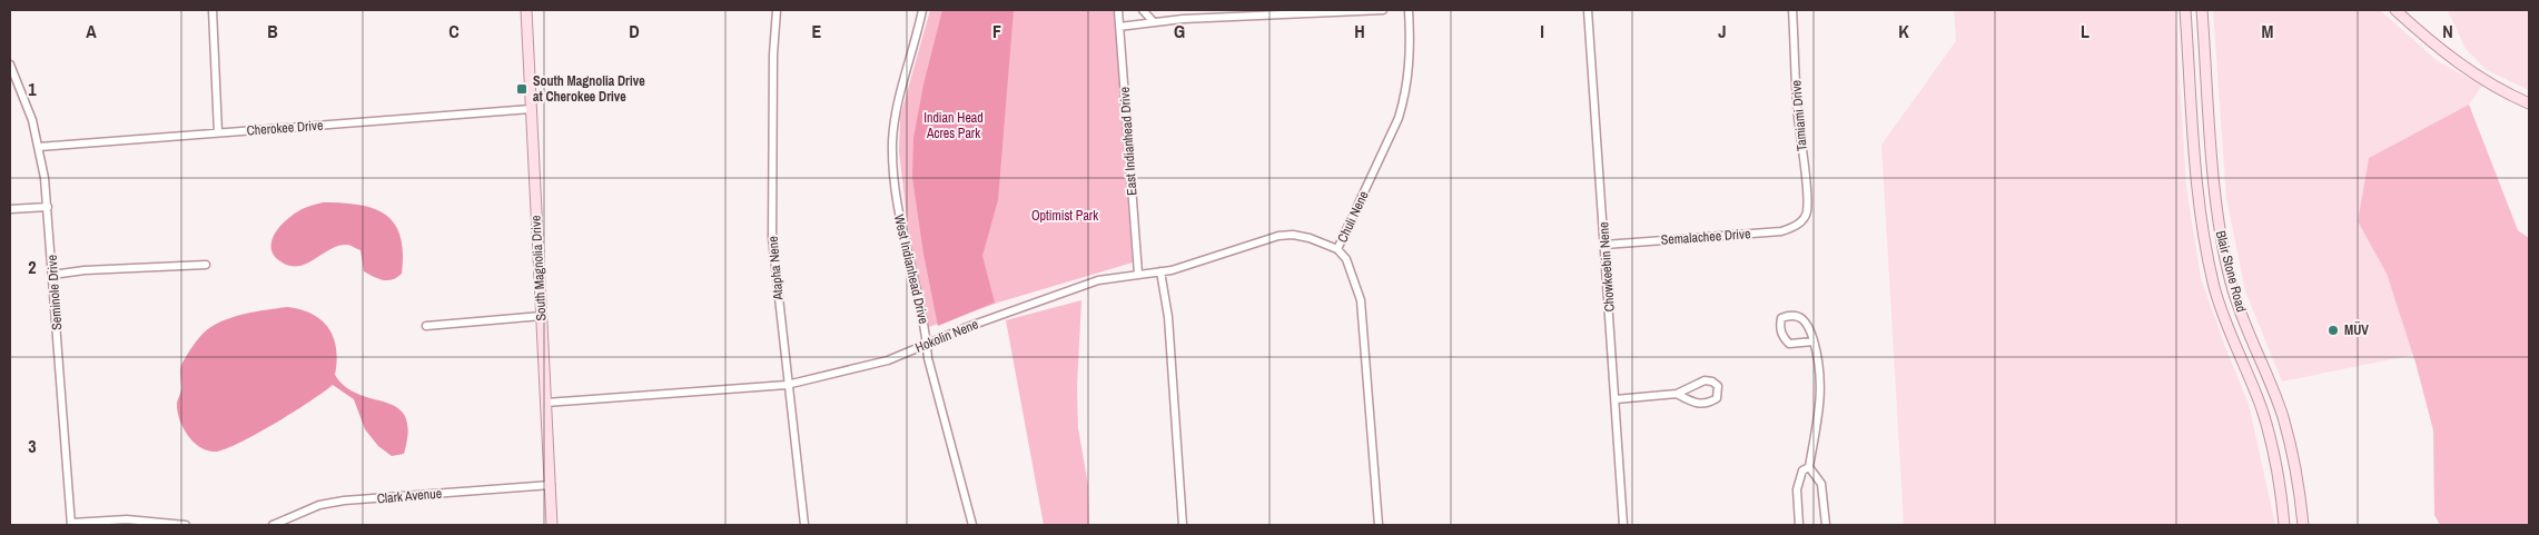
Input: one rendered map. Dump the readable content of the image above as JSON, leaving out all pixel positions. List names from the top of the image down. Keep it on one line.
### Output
{"streets":{"main road":["South Magnolia Drive","Blair Stone Road"],"street":["Tamiami Drive","Cherokee Drive","East Indianhead Drive","Chuli Nene","Semalachee Drive","Chowkeebin Nene","Atapha Nene","West Indianhead Drive","Seminole Drive","Hokolin Nene","Clark Avenue"]},"crossings":[["Tamiami Drive","Semalachee Drive"],["Cherokee Drive","South Magnolia Drive"],["Cherokee Drive","Seminole Drive"],["East Indianhead Drive","Hokolin Nene"],["Chuli Nene","Hokolin Nene"],["Semalachee Drive","Chowkeebin Nene"],["South Magnolia Drive","Hokolin Nene"],["South Magnolia Drive","Clark Avenue"],["Atapha Nene","Hokolin Nene"],["West Indianhead Drive","Hokolin Nene"]],"parks":["Indian Head Acres Park","Optimist Park"],"places":{"transit":["South Magnolia Drive at Cherokee Drive"],"other":["MÜV"]},"grid":{"columns":["A","B","C","D","E","F","G","H","I","J","K","L","M","N"],"rows":["1","2","3"]}}
